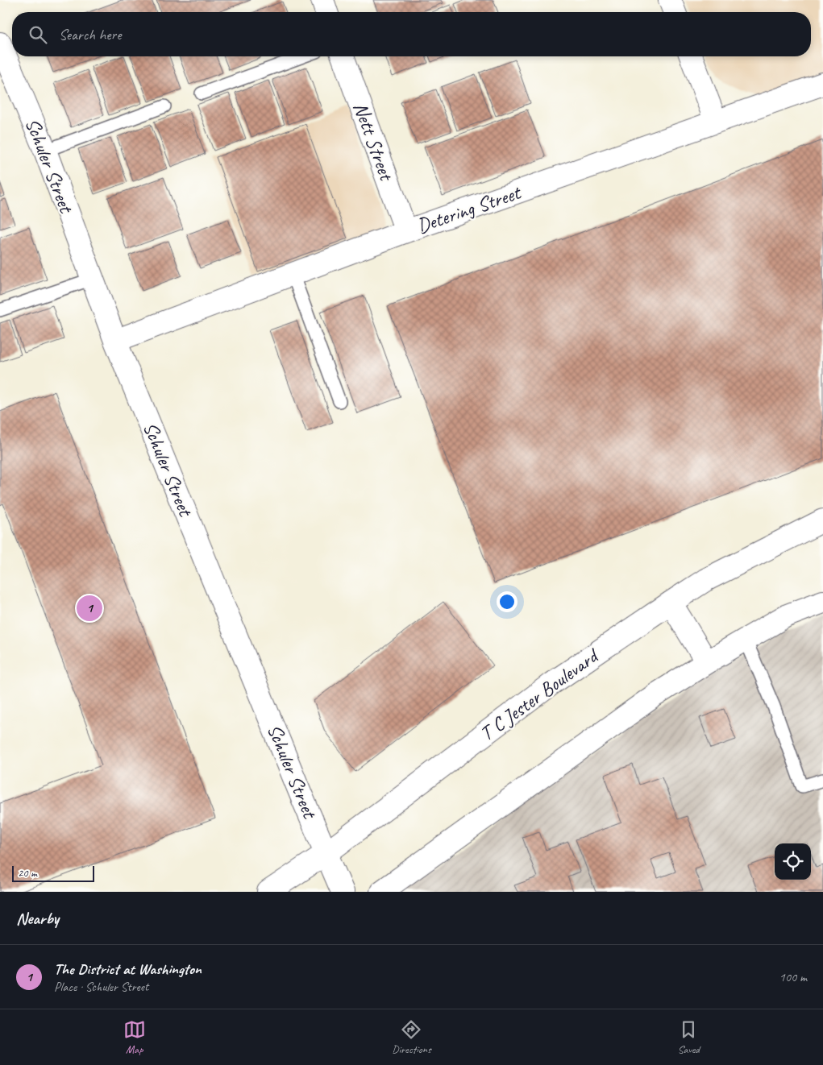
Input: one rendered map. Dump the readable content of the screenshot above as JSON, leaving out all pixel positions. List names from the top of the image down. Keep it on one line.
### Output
{"streets":{"street":["Nett Street","Schuler Street","Detering Street","T C Jester Boulevard"]},"crossings":[["Nett Street","Detering Street"],["Schuler Street","Detering Street"],["Schuler Street","T C Jester Boulevard"]],"scale_bar":"20 m","page":{"search":"Search here","pins":"1","scale":"20 m","heading":"Nearby","list":[{"mark":"1","name":"The District at Washington","note":"Place · Schuler Street","value":"100 m"}],"nav":["Map","Directions","Saved"]}}
